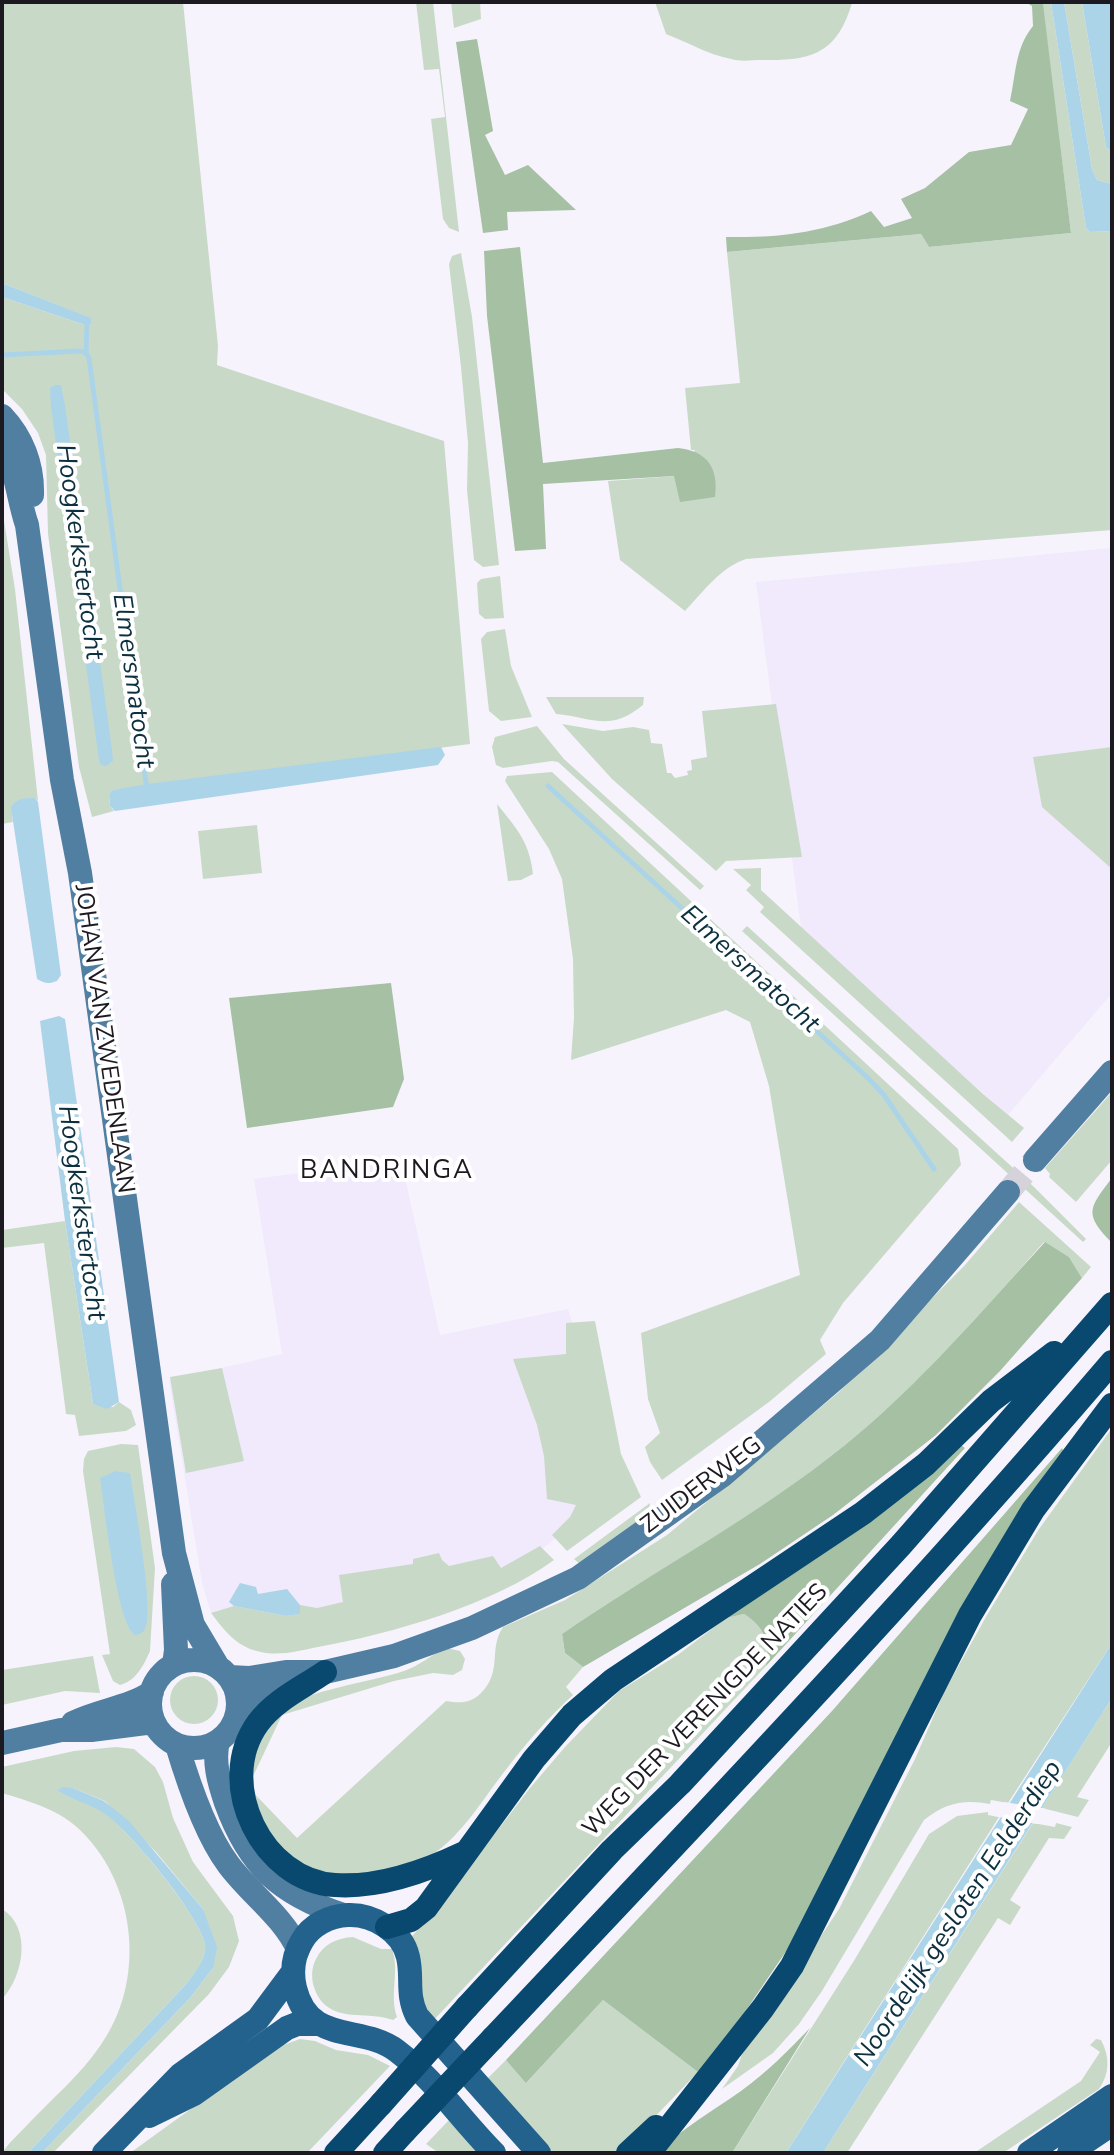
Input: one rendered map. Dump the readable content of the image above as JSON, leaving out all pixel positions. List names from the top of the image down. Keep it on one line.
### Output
{"streets":{"highway":["WEG DER VERENIGDE NATIES"],"main road":["JOHAN VAN ZWEDENLAAN","ZUIDERWEG"]},"crossings":[["JOHAN VAN ZWEDENLAAN","ZUIDERWEG"]],"districts":["BANDRINGA"],"water":["Hoogkerkstertocht","Elmersmatocht","Noordelijk gesloten Eelderdiep"]}
